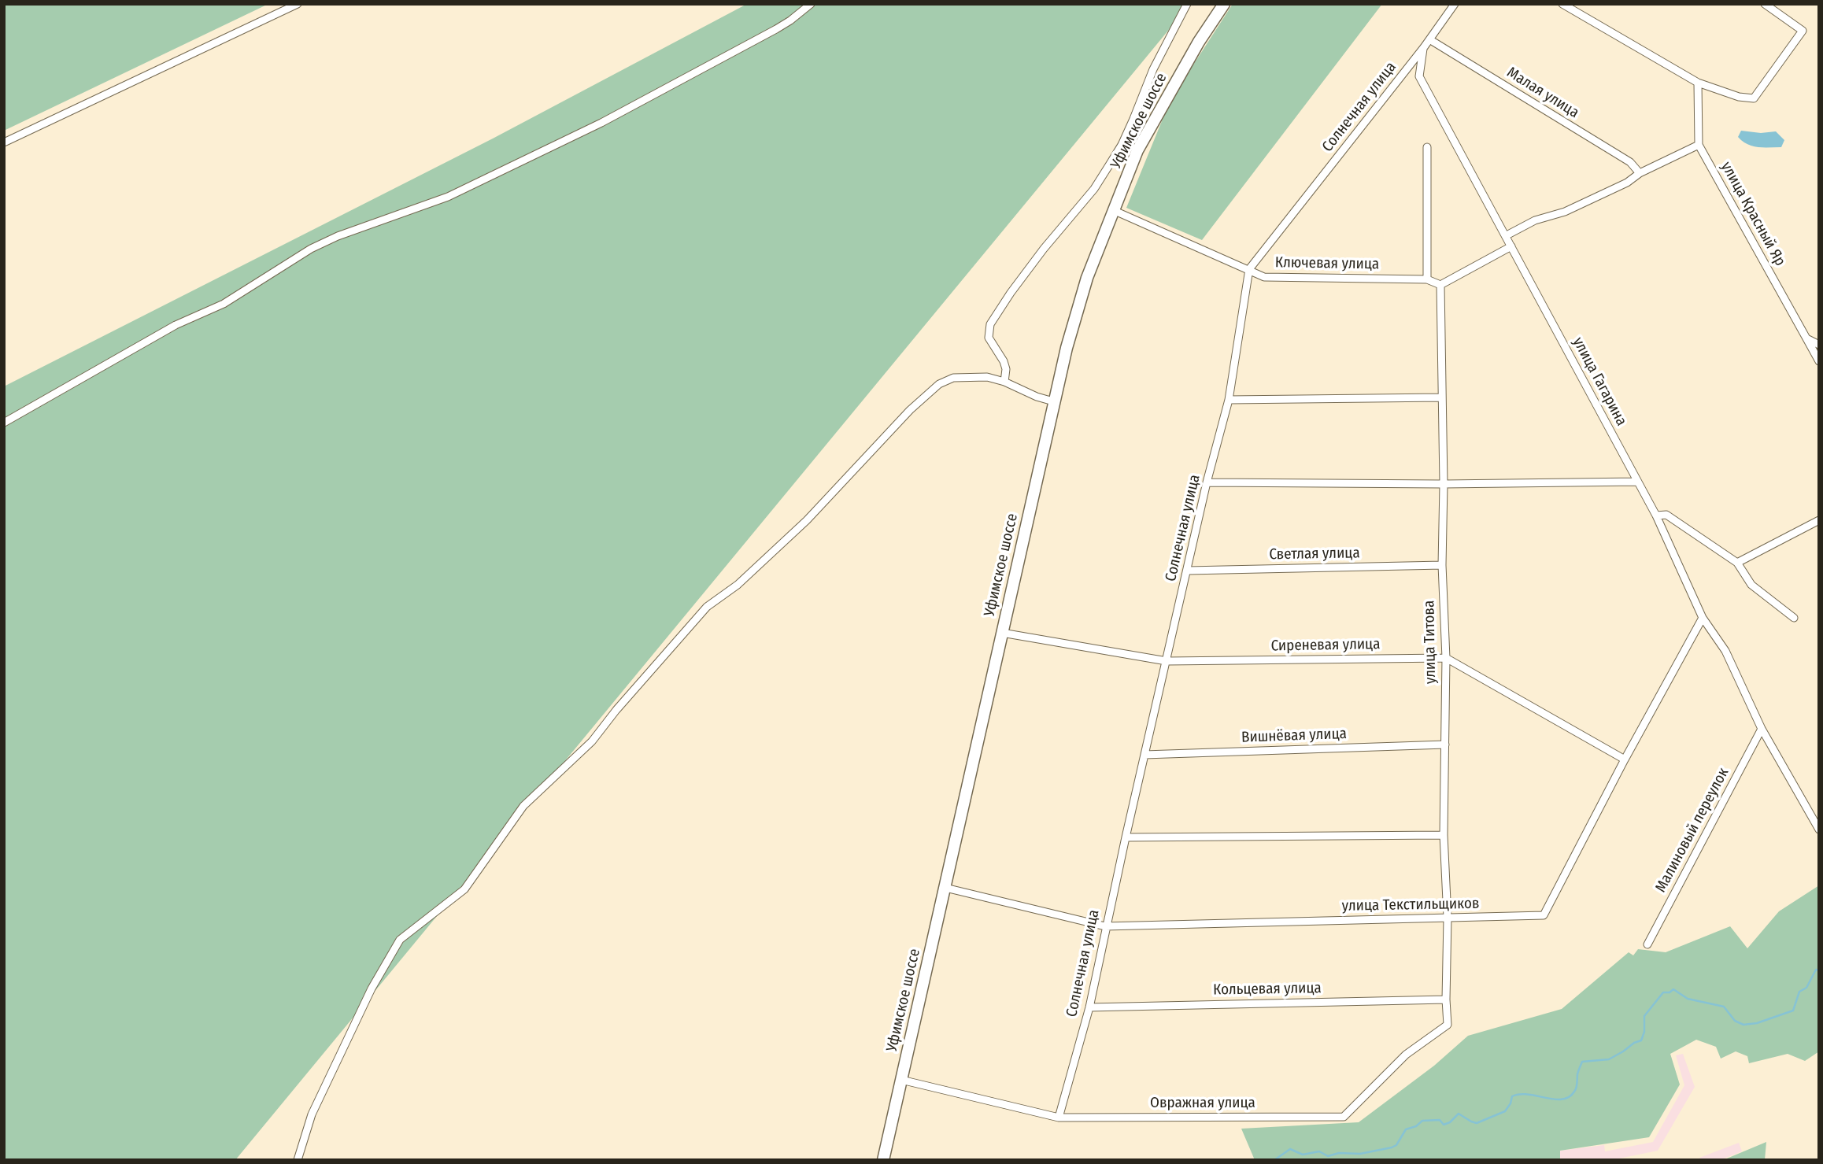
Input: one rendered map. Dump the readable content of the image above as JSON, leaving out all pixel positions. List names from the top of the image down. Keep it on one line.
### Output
{"streets":{"main road":["Уфимское шоссе"],"street":["Малая улица","Солнечная улица","улица Красный Яр","Ключевая улица","улица Гагарина","Светлая улица","улица Титова","Сиреневая улица","Вишнёвая улица","Малиновый переулок","улица Текстильщиков","Кольцевая улица","Овражная улица"]},"crossings":[["Малая улица","Солнечная улица"],["Солнечная улица","Ключевая улица"],["Солнечная улица","улица Гагарина"],["Солнечная улица","Светлая улица"],["Солнечная улица","Сиреневая улица"],["Солнечная улица","Вишнёвая улица"],["Солнечная улица","улица Текстильщиков"],["Солнечная улица","Кольцевая улица"],["Солнечная улица","Овражная улица"],["Уфимское шоссе","Ключевая улица"],["Уфимское шоссе","Сиреневая улица"],["Уфимское шоссе","улица Текстильщиков"],["Уфимское шоссе","Овражная улица"],["Ключевая улица","улица Титова"],["улица Гагарина","Малиновый переулок"],["улица Гагарина","улица Текстильщиков"],["Светлая улица","улица Титова"],["улица Титова","Сиреневая улица"],["улица Титова","Вишнёвая улица"],["улица Титова","улица Текстильщиков"],["улица Титова","Кольцевая улица"],["улица Титова","Овражная улица"],["Кольцевая улица","Овражная улица"]]}
